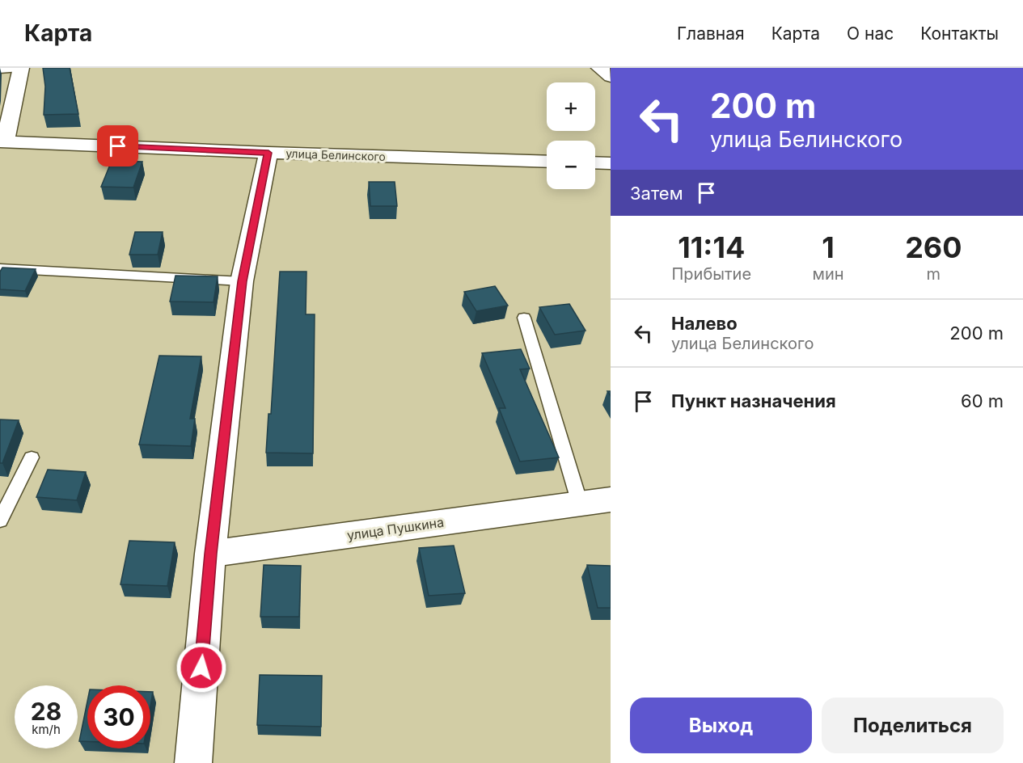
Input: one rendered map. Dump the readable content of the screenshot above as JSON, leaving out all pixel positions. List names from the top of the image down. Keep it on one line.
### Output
{"streets":{"street":["улица Белинского","улица Пушкина"]},"page":{"header":"Карта","nav":["Главная","Карта","О нас","Контакты"],"turn":["200 m","улица Белинского"],"map_buttons":["+","−"],"then":"Затем","eta":["11:14","Прибытие","1","мин","260","m"],"list":[{"name":"Налево","note":"улица Белинского","value":"200 m"},{"name":"Пункт назначения","value":"60 m"}],"speed":"28 km/h","limit":"30","buttons":["Выход","Поделиться"]}}
